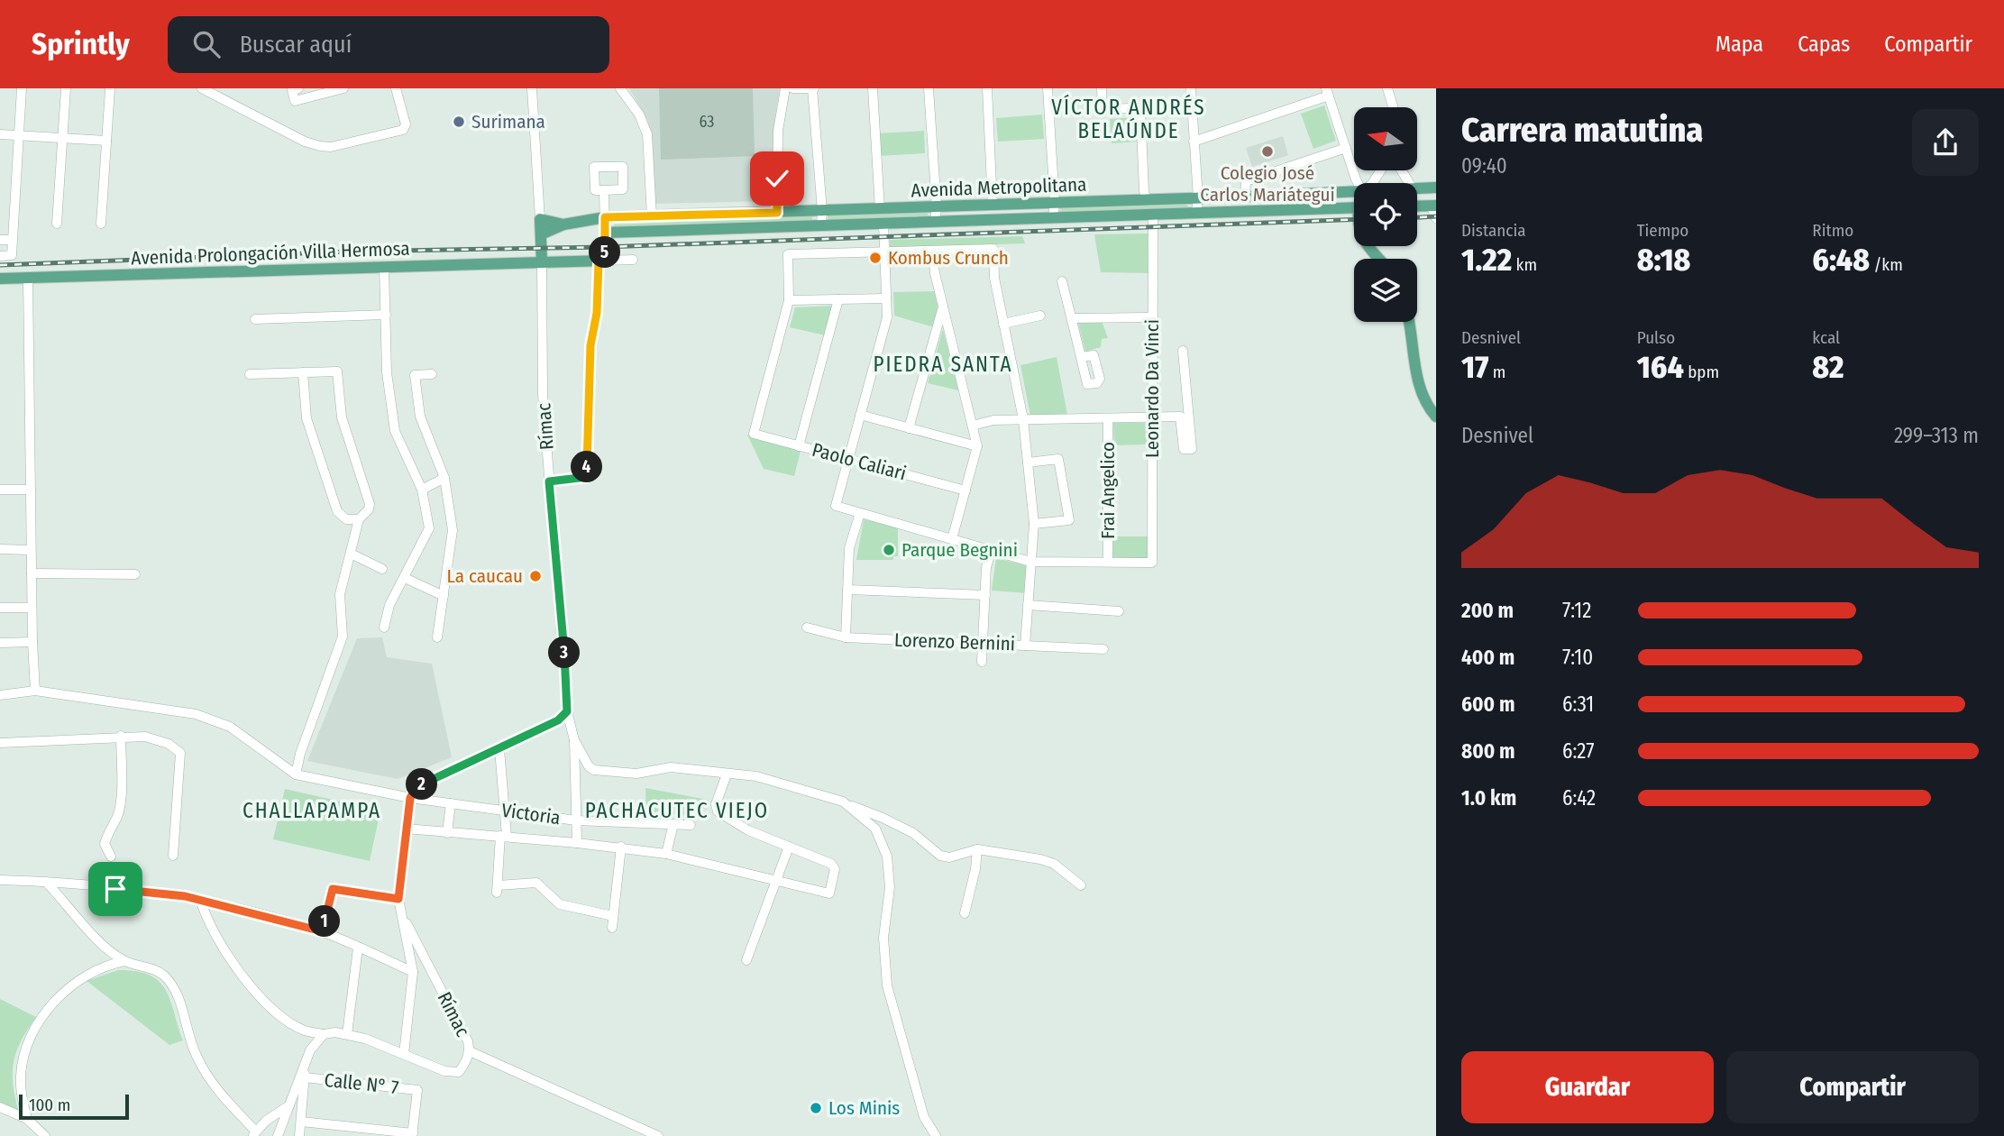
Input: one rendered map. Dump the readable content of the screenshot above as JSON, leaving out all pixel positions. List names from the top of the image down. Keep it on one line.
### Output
{"streets":{"main road":["Avenida Metropolitana","Avenida Prolongación Villa Hermosa"],"street":["Leonardo Da Vinci","Rímac","Paolo Caliari","Frai Angelico","Lorenzo Bernini","Victoria","Calle N° 7"]},"crossings":[["Avenida Metropolitana","Leonardo Da Vinci"],["Avenida Prolongación Villa Hermosa","Rímac"],["Leonardo Da Vinci","Frai Angelico"],["Rímac","Victoria"]],"districts":["VÍCTOR ANDRÉS BELAÚNDE","PIEDRA SANTA","CHALLAPAMPA","PACHACUTEC VIEJO"],"places":["Surimana","Colegio José Carlos Mariátegui","Kombus Crunch","Parque Begnini","La caucau","Los Minis"],"house_numbers":["63"],"scale_bar":"100 m","north":"left","page":{"header":"Sprintly","search":"Buscar aquí","nav":["Mapa","Capas","Compartir"],"heading":["Carrera matutina","09:40"],"stats":[["Distancia","1.22 km"],["Tiempo","8:18"],["Ritmo","6:48 /km"],["Desnivel","17 m"],["Pulso","164 bpm"],["kcal","82"]],"pins":["5","4","3","2","1"],"chart":["Desnivel","299–313 m"],"list":[{"name":"200 m","note":"7:12"},{"name":"400 m","note":"7:10"},{"name":"600 m","note":"6:31"},{"name":"800 m","note":"6:27"},{"name":"1.0 km","note":"6:42"}],"buttons":["Guardar","Compartir"],"scale":"100 m"}}
